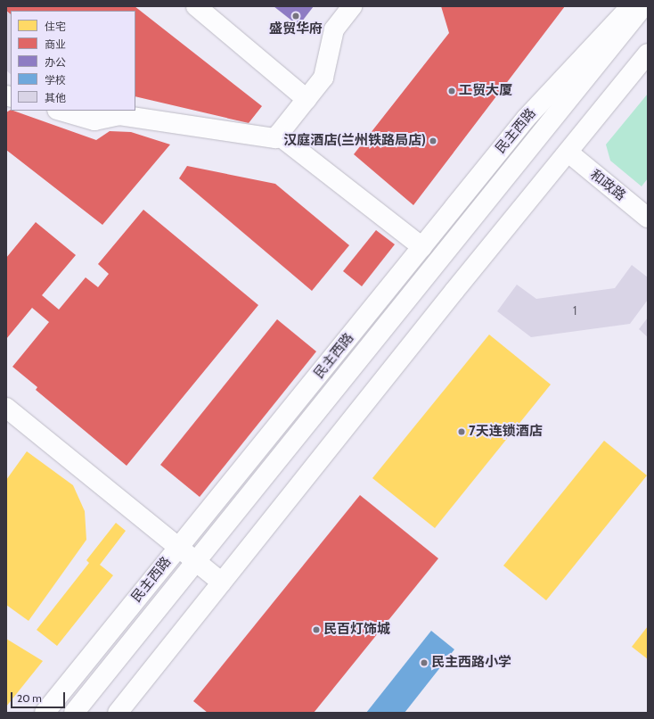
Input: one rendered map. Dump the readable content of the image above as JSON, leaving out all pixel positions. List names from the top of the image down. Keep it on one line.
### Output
{"streets":{"street":["民主西路","和政路"]},"places":["盛贸华府","工贸大厦","汉庭酒店(兰州铁路局店)","7天连锁酒店","民百灯饰城","民主西路小学"],"house_numbers":["1"],"legend":["住宅","商业","办公","学校","其他"],"scale_bar":"20 m"}
